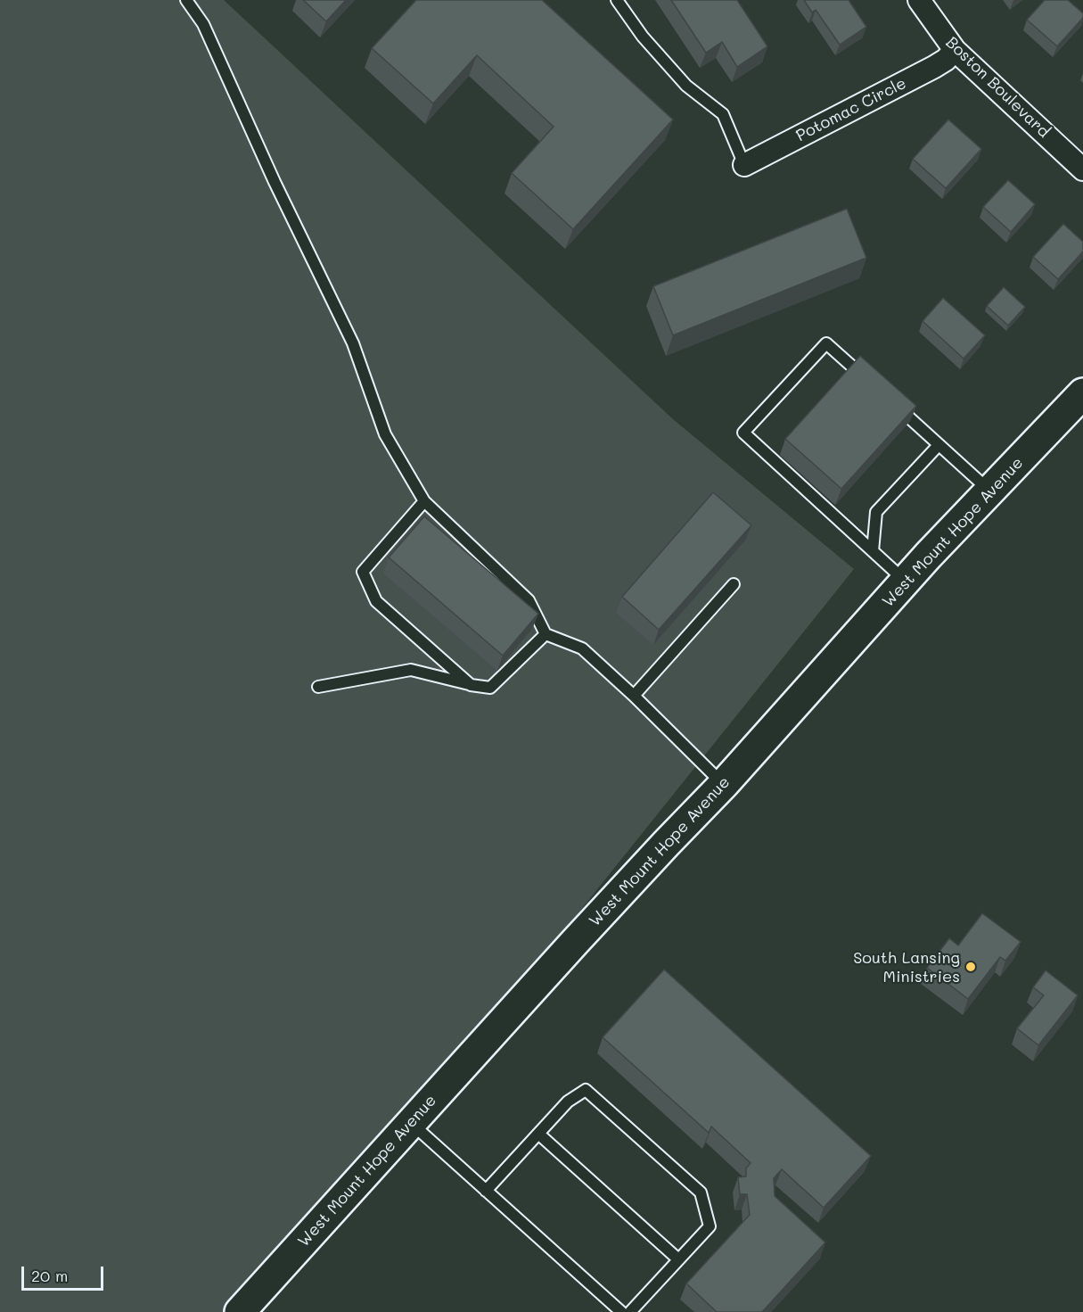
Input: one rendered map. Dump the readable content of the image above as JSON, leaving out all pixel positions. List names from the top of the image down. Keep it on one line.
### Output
{"streets":{"street":["Boston Boulevard","Potomac Circle","West Mount Hope Avenue"]},"crossings":[["Boston Boulevard","Potomac Circle"]],"places":["South Lansing Ministries"],"scale_bar":"20 m"}
